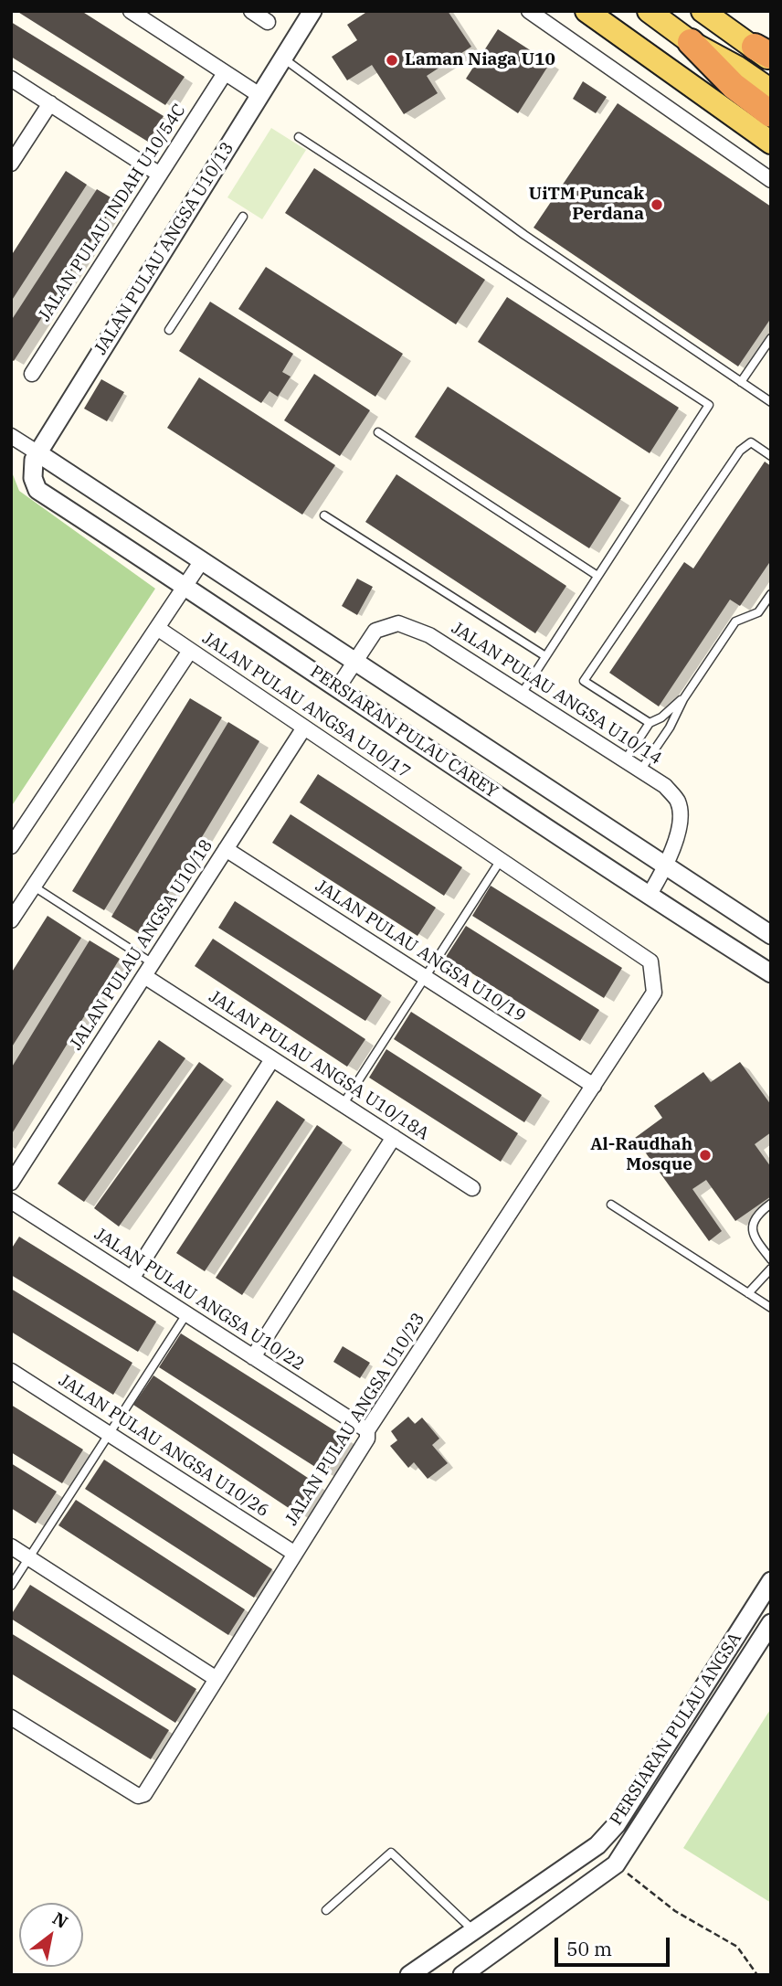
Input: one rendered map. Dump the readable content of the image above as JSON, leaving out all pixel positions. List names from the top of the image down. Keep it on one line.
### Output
{"streets":{"street":["JALAN PULAU INDAH U10/54C","JALAN PULAU ANGSA U10/13","JALAN PULAU ANGSA U10/14","JALAN PULAU ANGSA U10/17","PERSIARAN PULAU CAREY","JALAN PULAU ANGSA U10/18","JALAN PULAU ANGSA U10/19","JALAN PULAU ANGSA U10/18A","JALAN PULAU ANGSA U10/22","JALAN PULAU ANGSA U10/23","JALAN PULAU ANGSA U10/26","PERSIARAN PULAU ANGSA"]},"crossings":[["JALAN PULAU ANGSA U10/13","PERSIARAN PULAU CAREY"],["JALAN PULAU ANGSA U10/14","PERSIARAN PULAU CAREY"],["JALAN PULAU ANGSA U10/17","JALAN PULAU ANGSA U10/18"],["JALAN PULAU ANGSA U10/17","JALAN PULAU ANGSA U10/23"],["JALAN PULAU ANGSA U10/18","JALAN PULAU ANGSA U10/19"],["JALAN PULAU ANGSA U10/18","JALAN PULAU ANGSA U10/18A"],["JALAN PULAU ANGSA U10/19","JALAN PULAU ANGSA U10/23"],["JALAN PULAU ANGSA U10/22","JALAN PULAU ANGSA U10/23"],["JALAN PULAU ANGSA U10/23","JALAN PULAU ANGSA U10/26"]],"places":["Laman Niaga U10","UiTM Puncak Perdana","Al-Raudhah Mosque"],"scale_bar":"50 m","north":"top right"}
